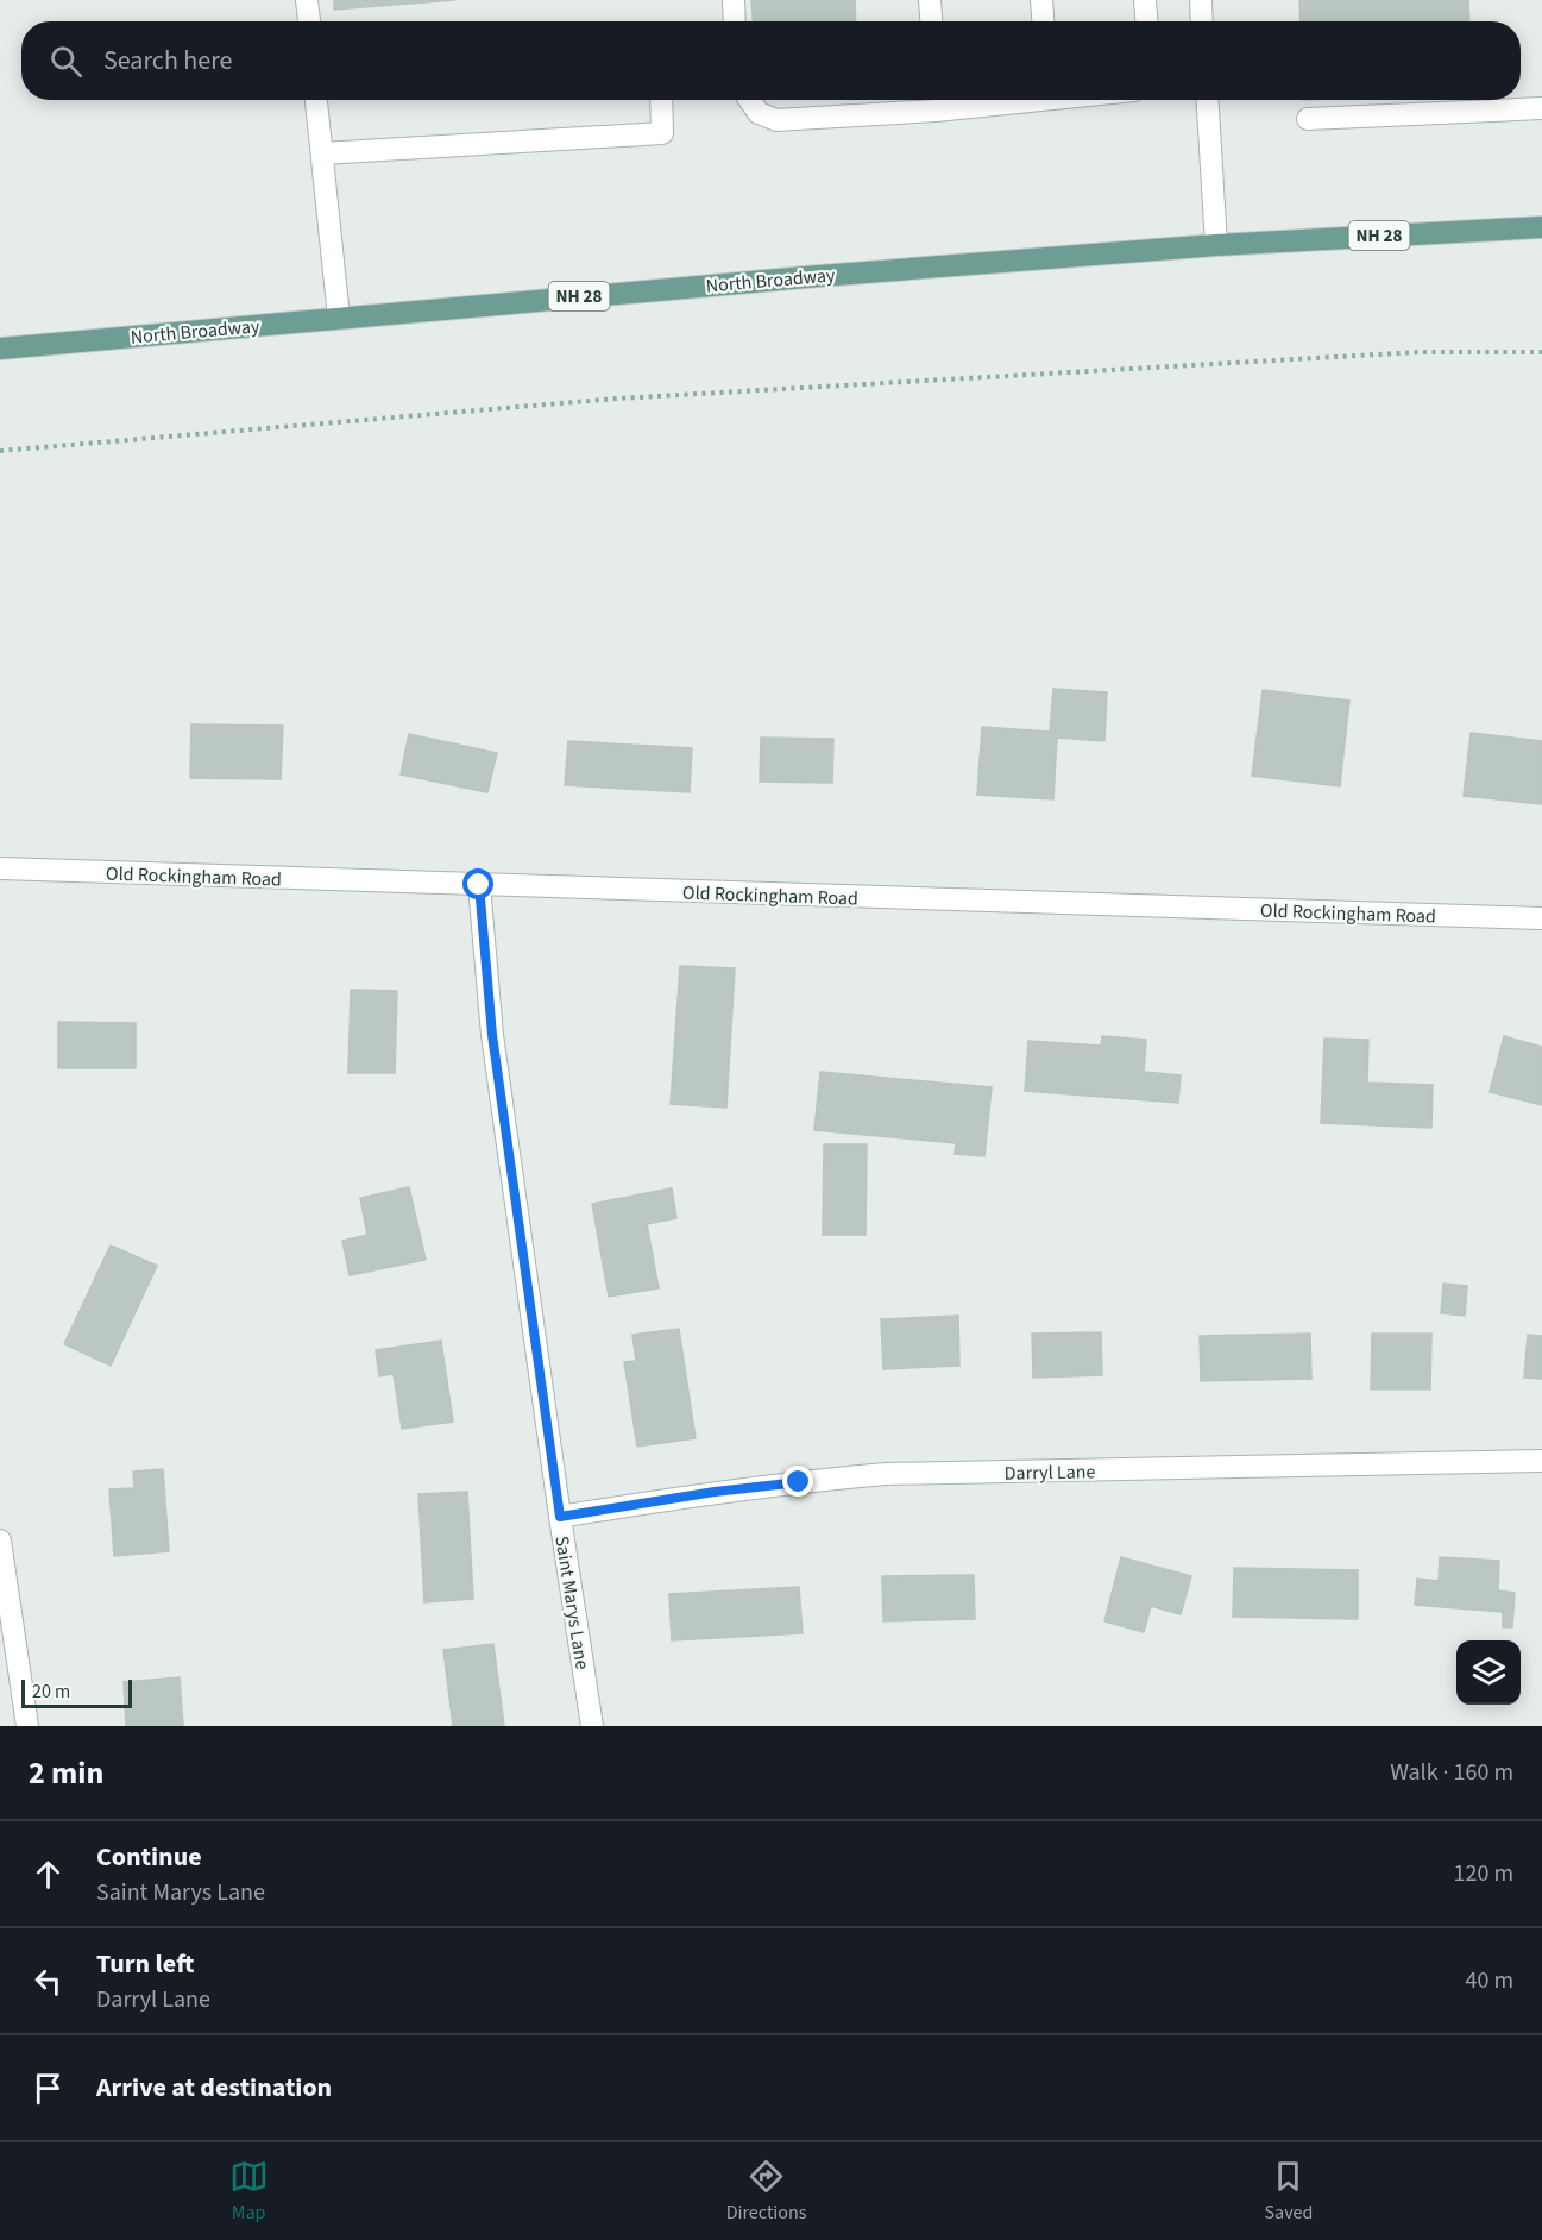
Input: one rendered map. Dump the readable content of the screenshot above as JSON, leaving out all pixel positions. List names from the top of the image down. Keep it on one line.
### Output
{"streets":{"main road":["NH 28","North Broadway"],"street":["Old Rockingham Road","Darryl Lane","Saint Marys Lane"]},"crossings":[["Old Rockingham Road","Saint Marys Lane"],["Darryl Lane","Saint Marys Lane"]],"scale_bar":"20 m","page":{"search":"Search here","scale":"20 m","heading":["2 min","Walk · 160 m"],"list":[["Continue","Saint Marys Lane","120 m"],["Turn left","Darryl Lane","40 m"],"Arrive at destination"],"nav":["Map","Directions","Saved"]}}
